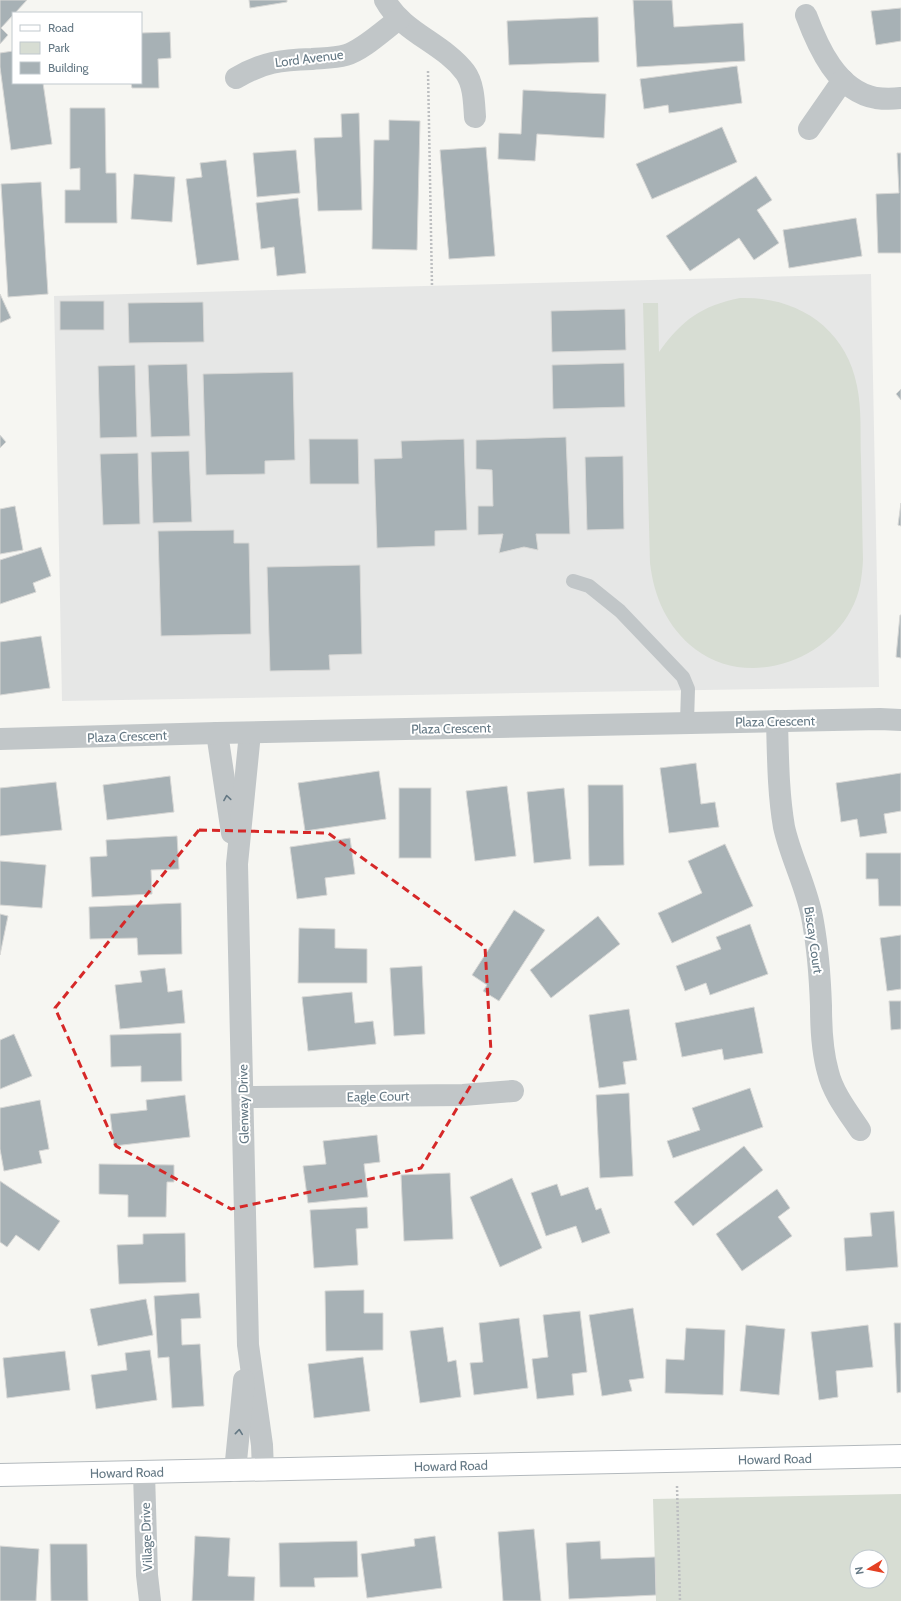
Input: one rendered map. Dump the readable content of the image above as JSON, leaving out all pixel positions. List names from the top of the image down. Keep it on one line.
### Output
{"streets":{"main road":["Howard Road"],"street":["Lord Avenue","Plaza Crescent","Biscay Court","Eagle Court","Glenway Drive","Village Drive"]},"crossings":[["Plaza Crescent","Biscay Court"],["Plaza Crescent","Glenway Drive"],["Eagle Court","Glenway Drive"],["Glenway Drive","Howard Road"],["Howard Road","Village Drive"]],"legend":["Road","Park","Building"],"north":"left"}
